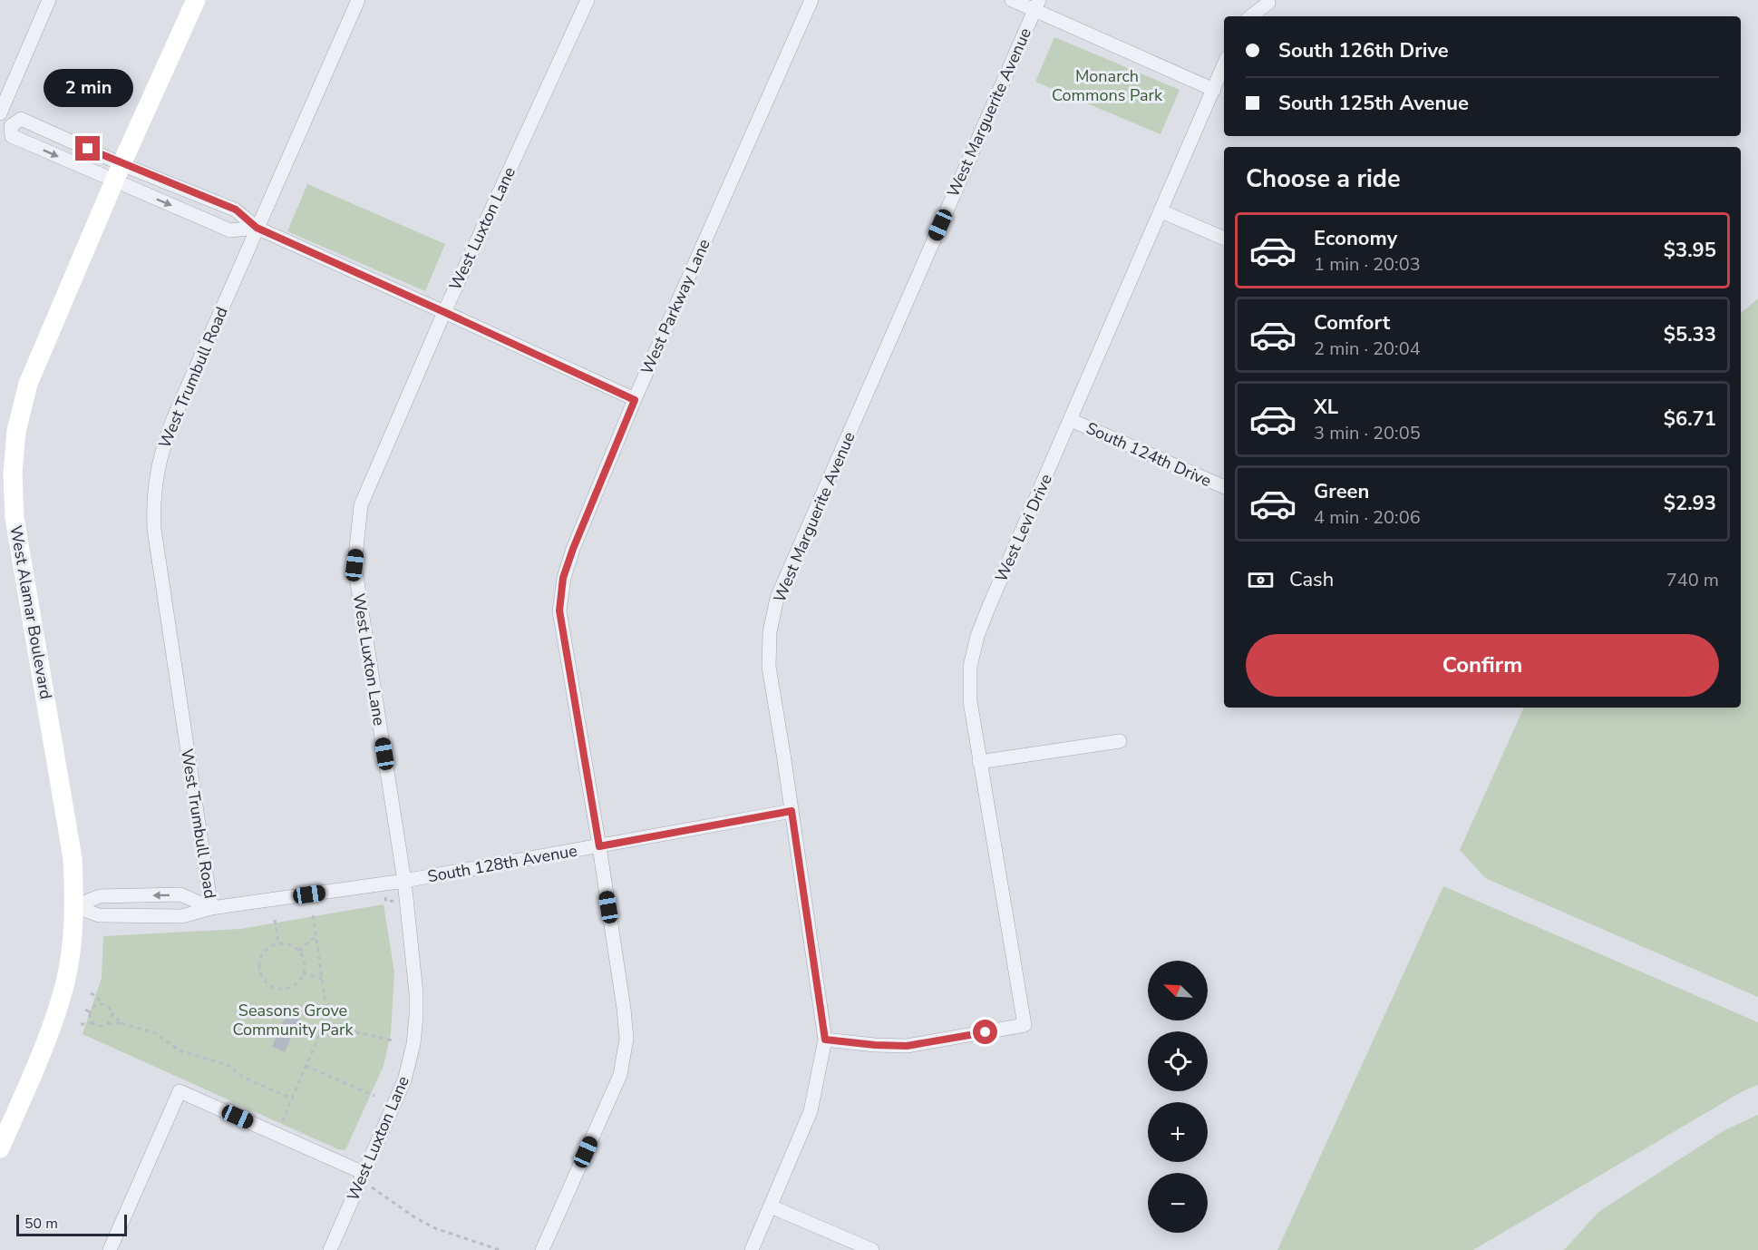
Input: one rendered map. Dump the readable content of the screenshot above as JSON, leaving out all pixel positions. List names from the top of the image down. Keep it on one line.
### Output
{"streets":{"street":["West Marguerite Avenue","West Luxton Lane","West Parkway Lane","West Trumbull Road","South 124th Drive","West Levi Drive","West Alamar Boulevard","South 128th Avenue"]},"crossings":[["West Marguerite Avenue","West Levi Drive"],["West Marguerite Avenue","South 128th Avenue"],["West Luxton Lane","South 128th Avenue"],["West Parkway Lane","South 128th Avenue"],["West Trumbull Road","South 128th Avenue"],["South 124th Drive","West Levi Drive"],["West Alamar Boulevard","South 128th Avenue"]],"parks":["Monarch Commons Park","Seasons Grove Community Park"],"scale_bar":"50 m","north":"top left","page":{"banner":["South 126th Drive","South 125th Avenue"],"bubble":"2 min","heading":"Choose a ride","list":[{"name":"Economy","note":"1 min · 20:03","value":"$3.95"},{"name":"Comfort","note":"2 min · 20:04","value":"$5.33"},{"name":"XL","note":"3 min · 20:05","value":"$6.71"},{"name":"Green","note":"4 min · 20:06","value":"$2.93"}],"pay":["Cash","740 m"],"buttons":"Confirm","map_buttons":["+","−"],"scale":"50 m"}}
